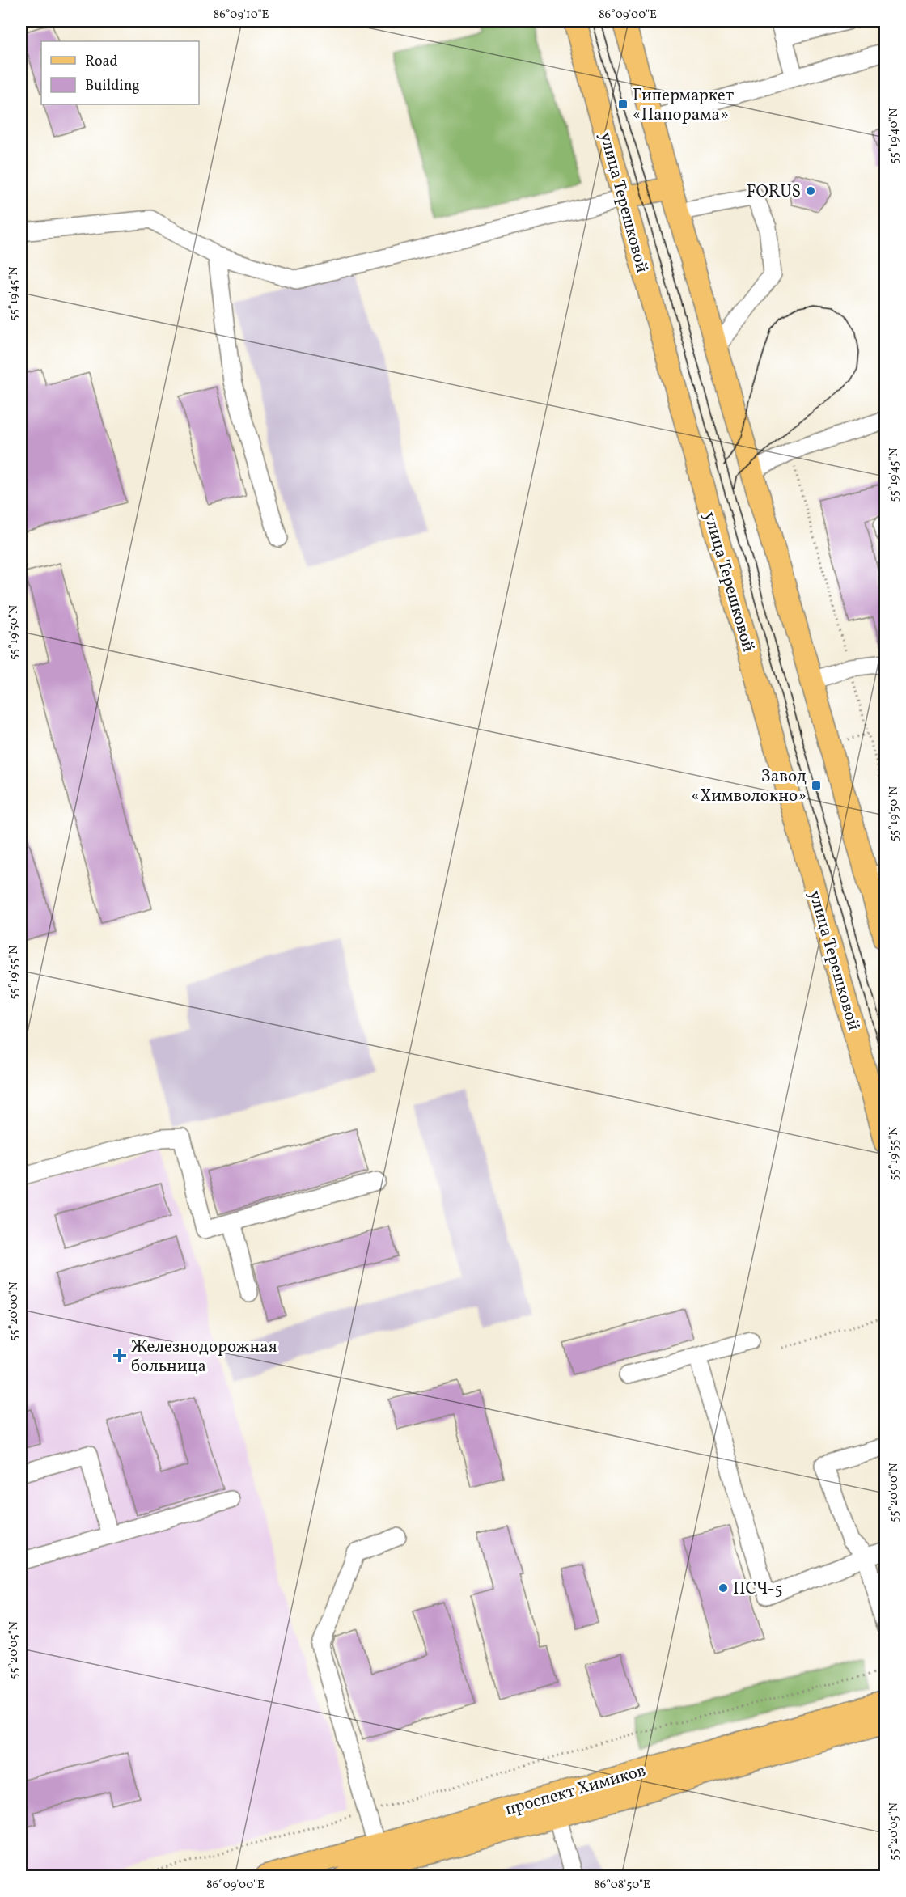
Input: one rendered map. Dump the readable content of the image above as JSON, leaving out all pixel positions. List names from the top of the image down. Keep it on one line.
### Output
{"streets":{"main road":["улица Терешковой","проспект Химиков"]},"places":{"transit":["Гипермаркет «Панорама»","Завод «Химволокно»"],"other":["FORUS","ПСЧ-5"],"health":["Железнодорожная больница"]},"legend":["Road","Building"],"coordinates":["86°09'10\"E","86°09'00\"E","55°19'40\"N","55°19'45\"N","55°19'50\"N","55°19'55\"N","55°20'00\"N","55°20'05\"N","86°08'50\"E"]}
